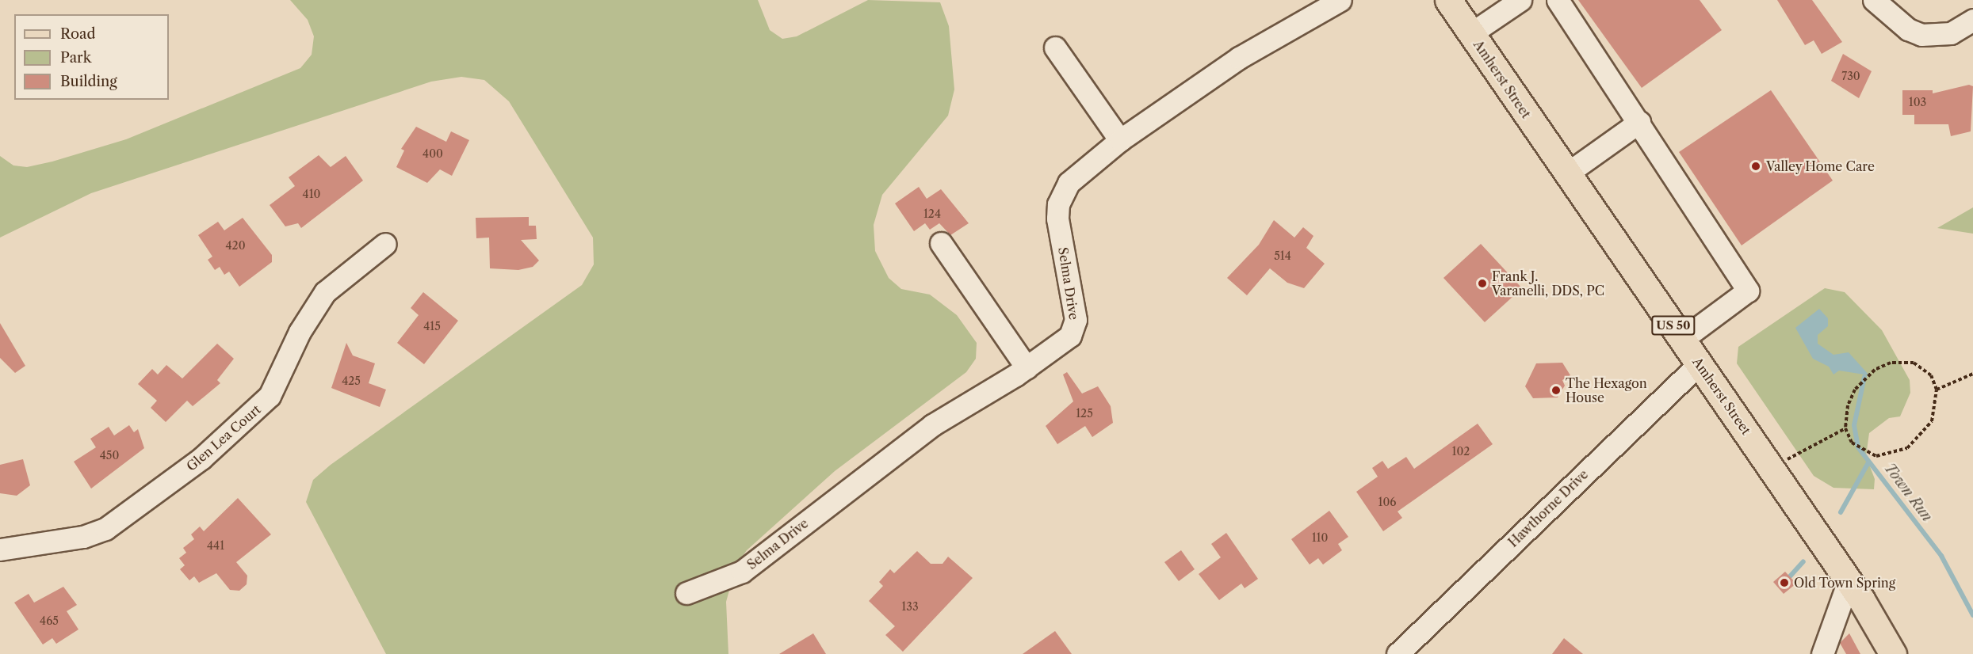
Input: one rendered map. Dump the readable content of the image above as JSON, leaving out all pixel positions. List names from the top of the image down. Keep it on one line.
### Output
{"streets":{"main road":["Amherst Street","US 50"],"street":["Selma Drive","Glen Lea Court","Hawthorne Drive"]},"crossings":[["Amherst Street","Hawthorne Drive"]],"water":["Town Run"],"places":["Valley Home Care","Frank J. Varanelli, DDS, PC","The Hexagon House","Old Town Spring"],"house_numbers":["730","103","400","410","124","420","514","415","425","125","102","450","106","110","441","133","465"],"legend":["Road","Park","Building"]}
